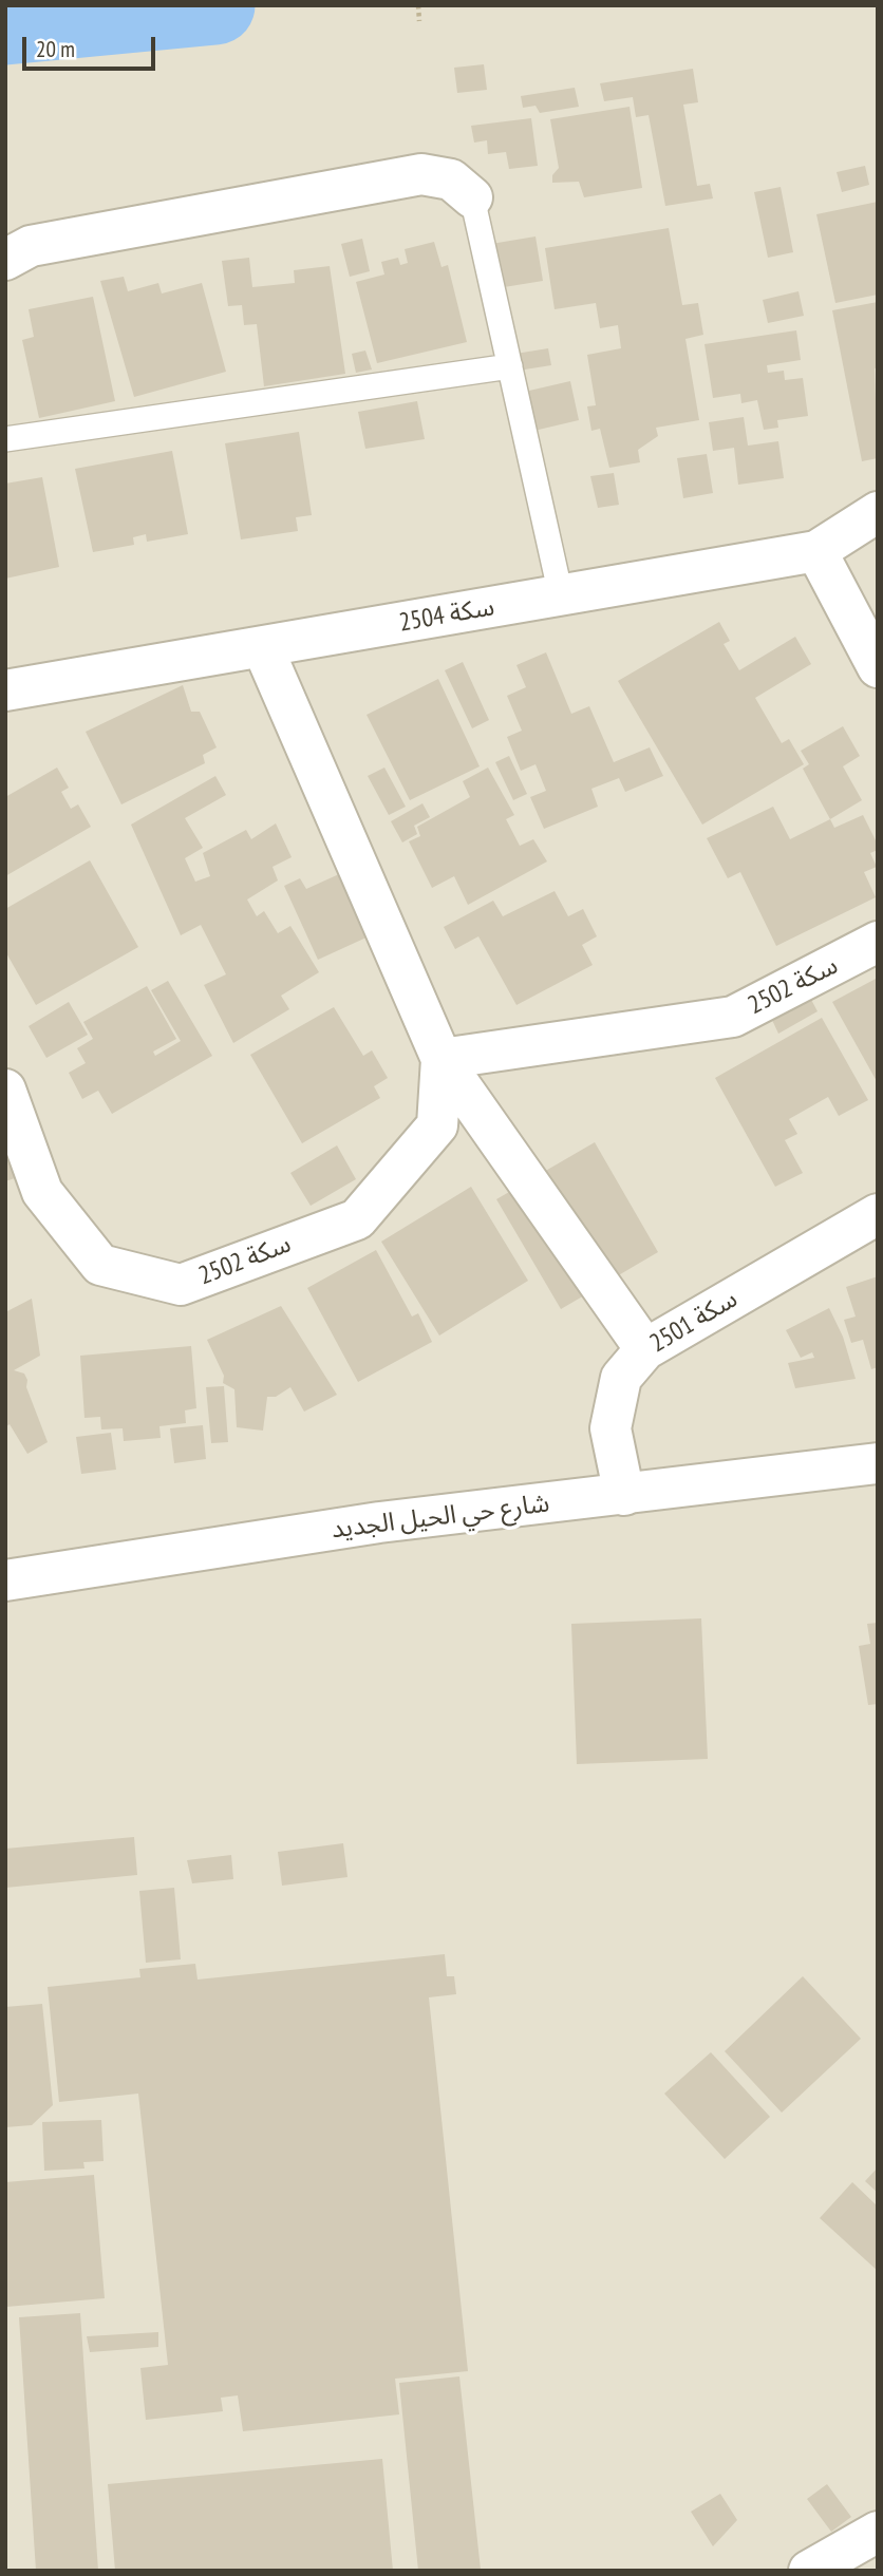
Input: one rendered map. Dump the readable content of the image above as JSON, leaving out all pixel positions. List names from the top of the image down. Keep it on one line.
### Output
{"streets":{"street":["سكة 2504","سكة 2502","سكة 2501","شارع حي الحيل الجديد"]},"crossings":[["سكة 2504","سكة 2502"],["سكة 2502","سكة 2501"],["سكة 2501","شارع حي الحيل الجديد"]],"scale_bar":"20 m"}
